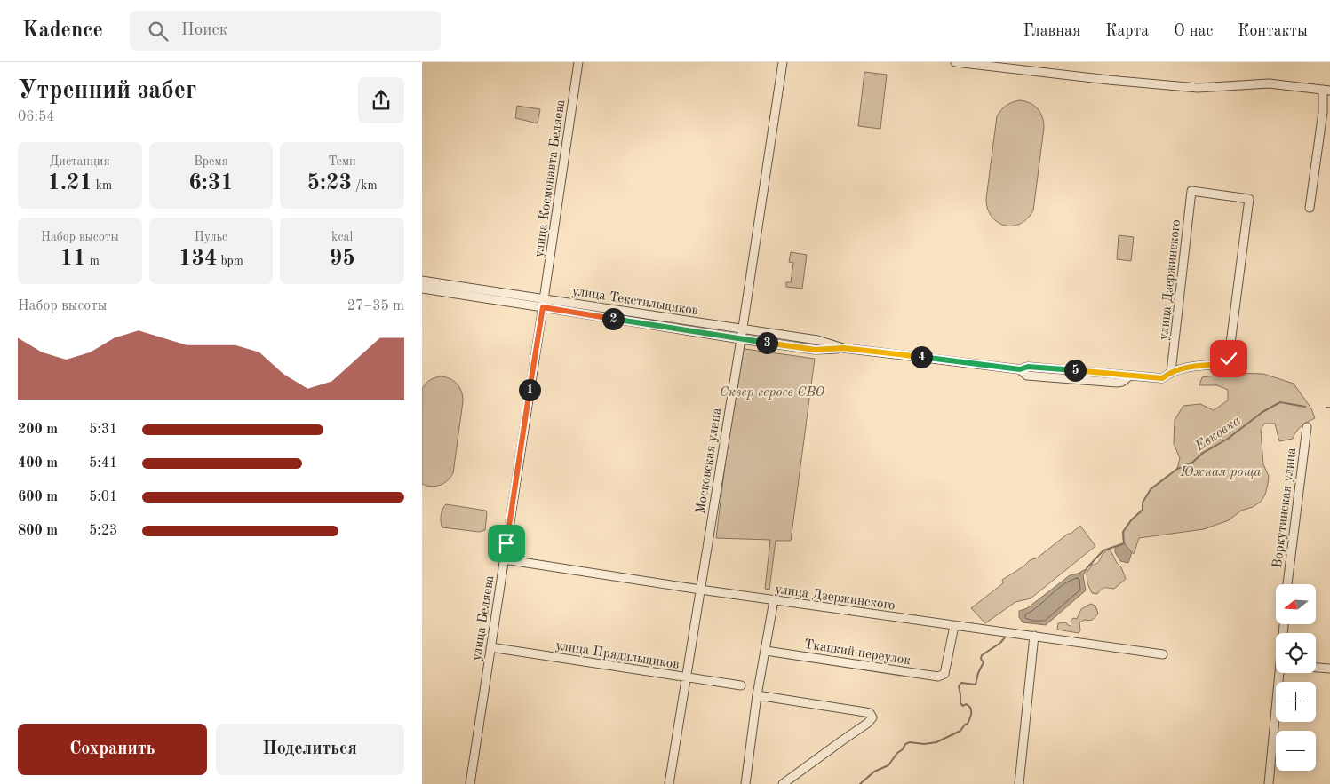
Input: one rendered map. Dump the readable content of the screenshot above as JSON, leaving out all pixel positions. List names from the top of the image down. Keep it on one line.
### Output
{"streets":{"street":["улица Космонавта Беляева","улица Дзержинского","улица Текстильщиков","Московская улица","Воркутинская улица","улица Беляева","Ткацкий переулок","улица Прядильщиков"]},"crossings":[["улица Космонавта Беляева","улица Текстильщиков"],["улица Космонавта Беляева","улица Беляева"],["улица Дзержинского","улица Текстильщиков"],["улица Дзержинского","Московская улица"],["улица Дзержинского","улица Беляева"],["улица Дзержинского","Ткацкий переулок"],["улица Текстильщиков","Московская улица"],["улица Текстильщиков","улица Беляева"],["Московская улица","улица Прядильщиков"],["улица Беляева","улица Прядильщиков"]],"water":["Евковка"],"parks":["Сквер героев СВО","Южная роща"],"north":"left","page":{"header":"Kadence","search":"Поиск","nav":["Главная","Карта","О нас","Контакты"],"heading":["Утренний забег","06:54"],"stats":[["Дистанция","1.21 km"],["Время","6:31"],["Темп","5:23 /km"],["Набор высоты","11 m"],["Пульс","134 bpm"],["kcal","95"]],"chart":["Набор высоты","27–35 m"],"pins":["2","3","4","5","1"],"list":[{"name":"200 m","note":"5:31"},{"name":"400 m","note":"5:41"},{"name":"600 m","note":"5:01"},{"name":"800 m","note":"5:23"}],"map_buttons":["+","−"],"buttons":["Сохранить","Поделиться"]}}
